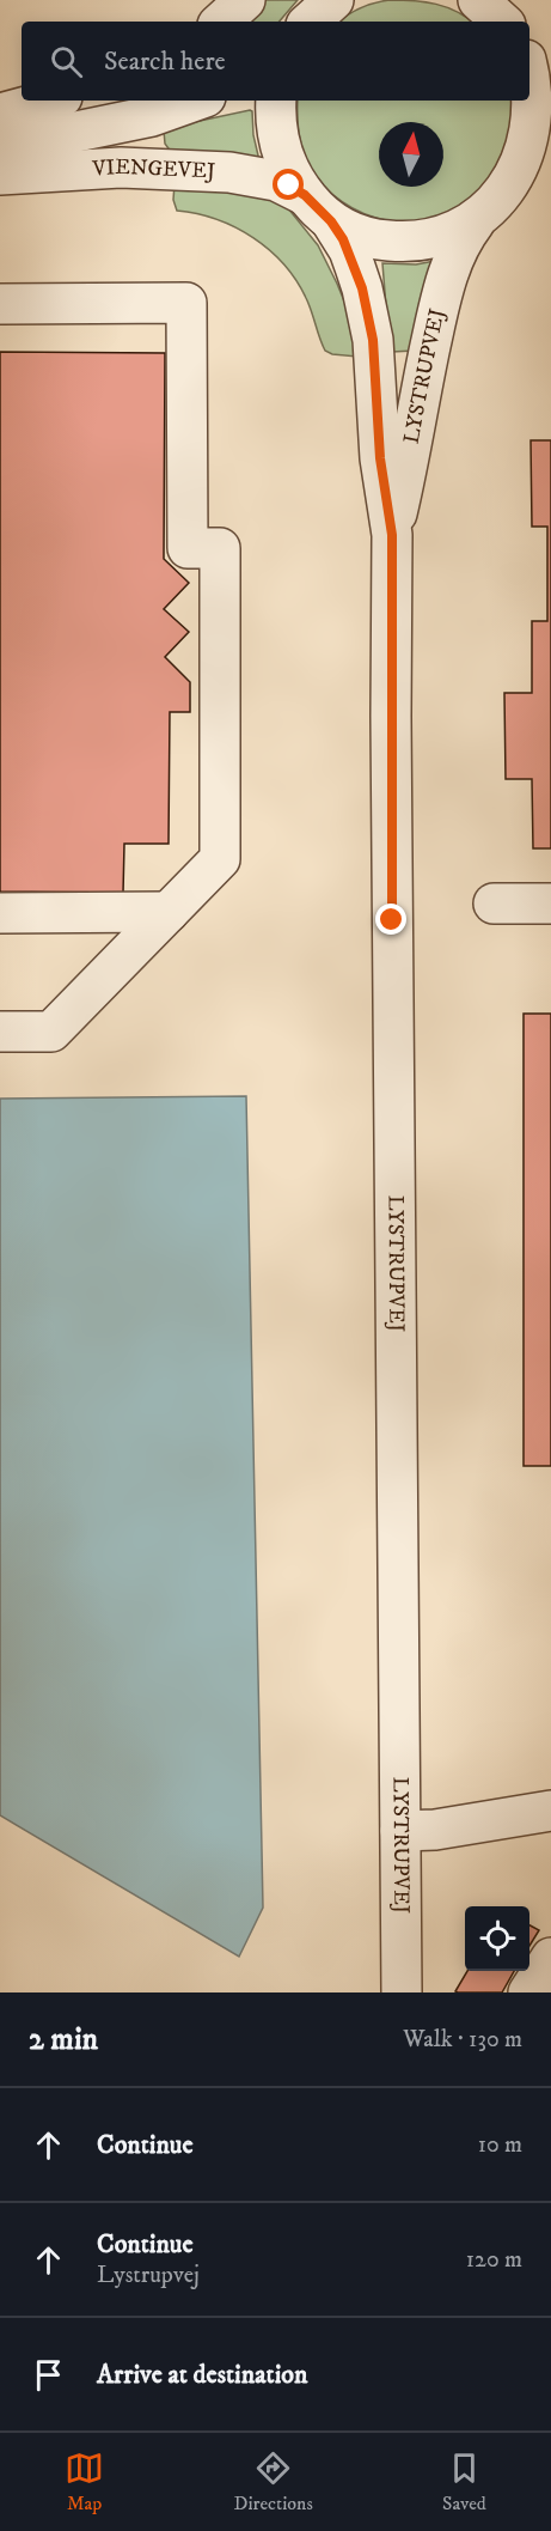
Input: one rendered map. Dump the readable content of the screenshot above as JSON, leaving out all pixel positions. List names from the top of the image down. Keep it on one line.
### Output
{"streets":{"street":["VIENGEVEJ","LYSTRUPVEJ"]},"crossings":[["VIENGEVEJ","LYSTRUPVEJ"]],"north":"top","page":{"search":"Search here","heading":["2 min","Walk · 130 m"],"list":[["Continue","10 m"],["Continue","Lystrupvej","120 m"],"Arrive at destination"],"nav":["Map","Directions","Saved"]}}
